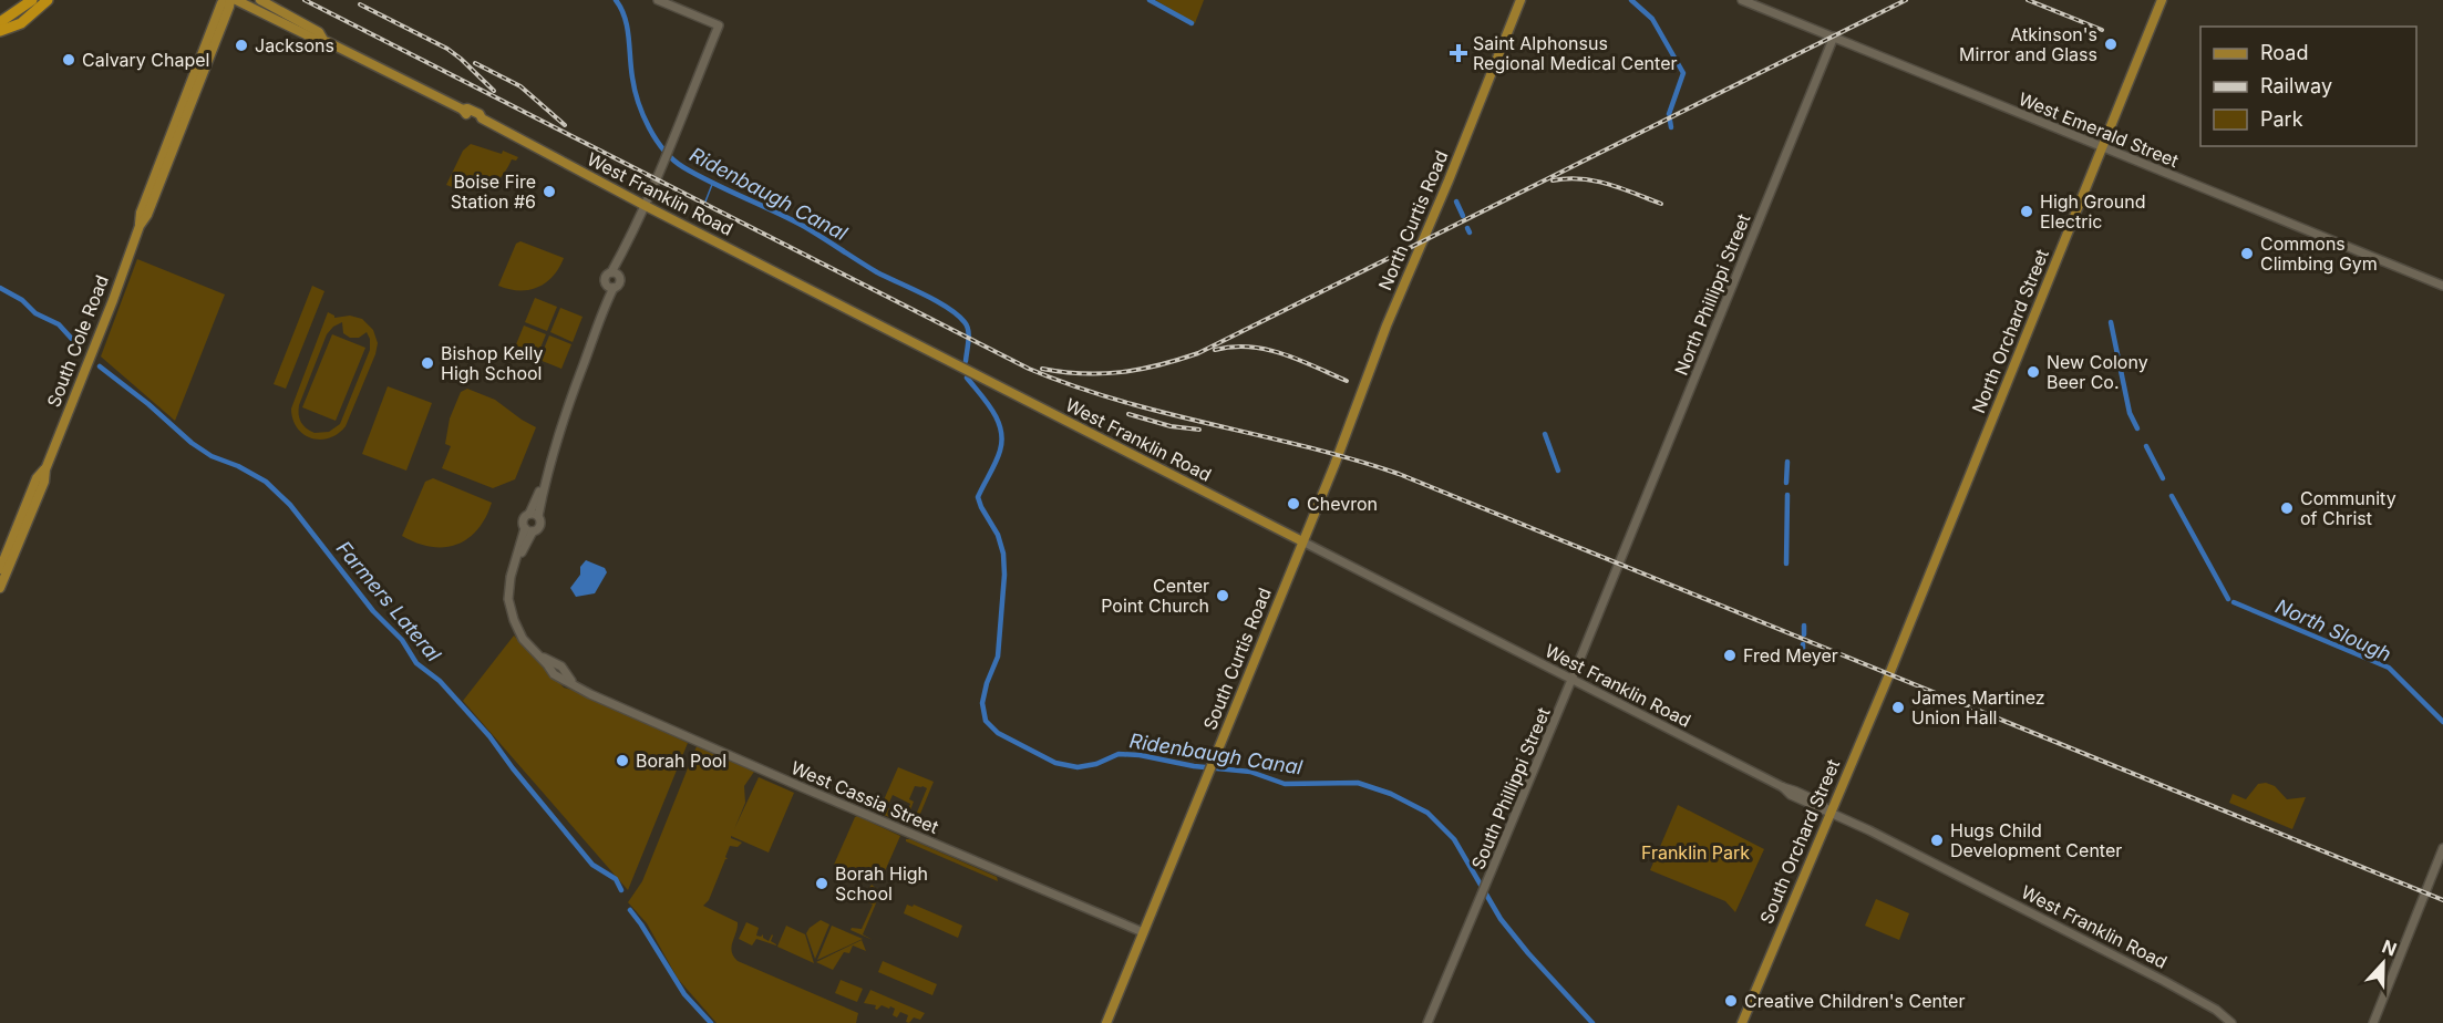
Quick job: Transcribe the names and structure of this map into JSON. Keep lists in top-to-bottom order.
{
  "streets": {
    "main road": [
      "West Franklin Road",
      "North Curtis Road",
      "North Orchard Street",
      "South Cole Road",
      "South Curtis Road",
      "South Orchard Street"
    ],
    "street": [
      "West Emerald Street",
      "North Phillippi Street",
      "South Phillippi Street",
      "West Cassia Street"
    ]
  },
  "crossings": [
    ["West Emerald Street", "North Phillippi Street"],
    ["West Emerald Street", "North Orchard Street"],
    ["West Franklin Road", "South Curtis Road"],
    ["West Franklin Road", "South Phillippi Street"],
    ["West Franklin Road", "South Orchard Street"],
    ["North Curtis Road", "South Curtis Road"],
    ["North Phillippi Street", "South Phillippi Street"],
    ["North Orchard Street", "South Orchard Street"],
    ["South Curtis Road", "West Cassia Street"]
  ],
  "water": ["Ridenbaugh Canal", "Farmers Lateral", "North Slough"],
  "parks": ["Franklin Park"],
  "places": {
    "other": [
      "Atkinson's Mirror and Glass",
      "Jacksons",
      "Calvary Chapel",
      "Boise Fire Station #6",
      "High Ground Electric",
      "Commons Climbing Gym",
      "Bishop Kelly High School",
      "New Colony Beer Co.",
      "Chevron",
      "Community of Christ",
      "Center Point Church",
      "Fred Meyer",
      "James Martinez Union Hall",
      "Borah Pool",
      "Hugs Child Development Center",
      "Borah High School",
      "Creative Children's Center"
    ],
    "health": ["Saint Alphonsus Regional Medical Center"]
  },
  "legend": ["Road", "Railway", "Park"],
  "north": "top"
}
